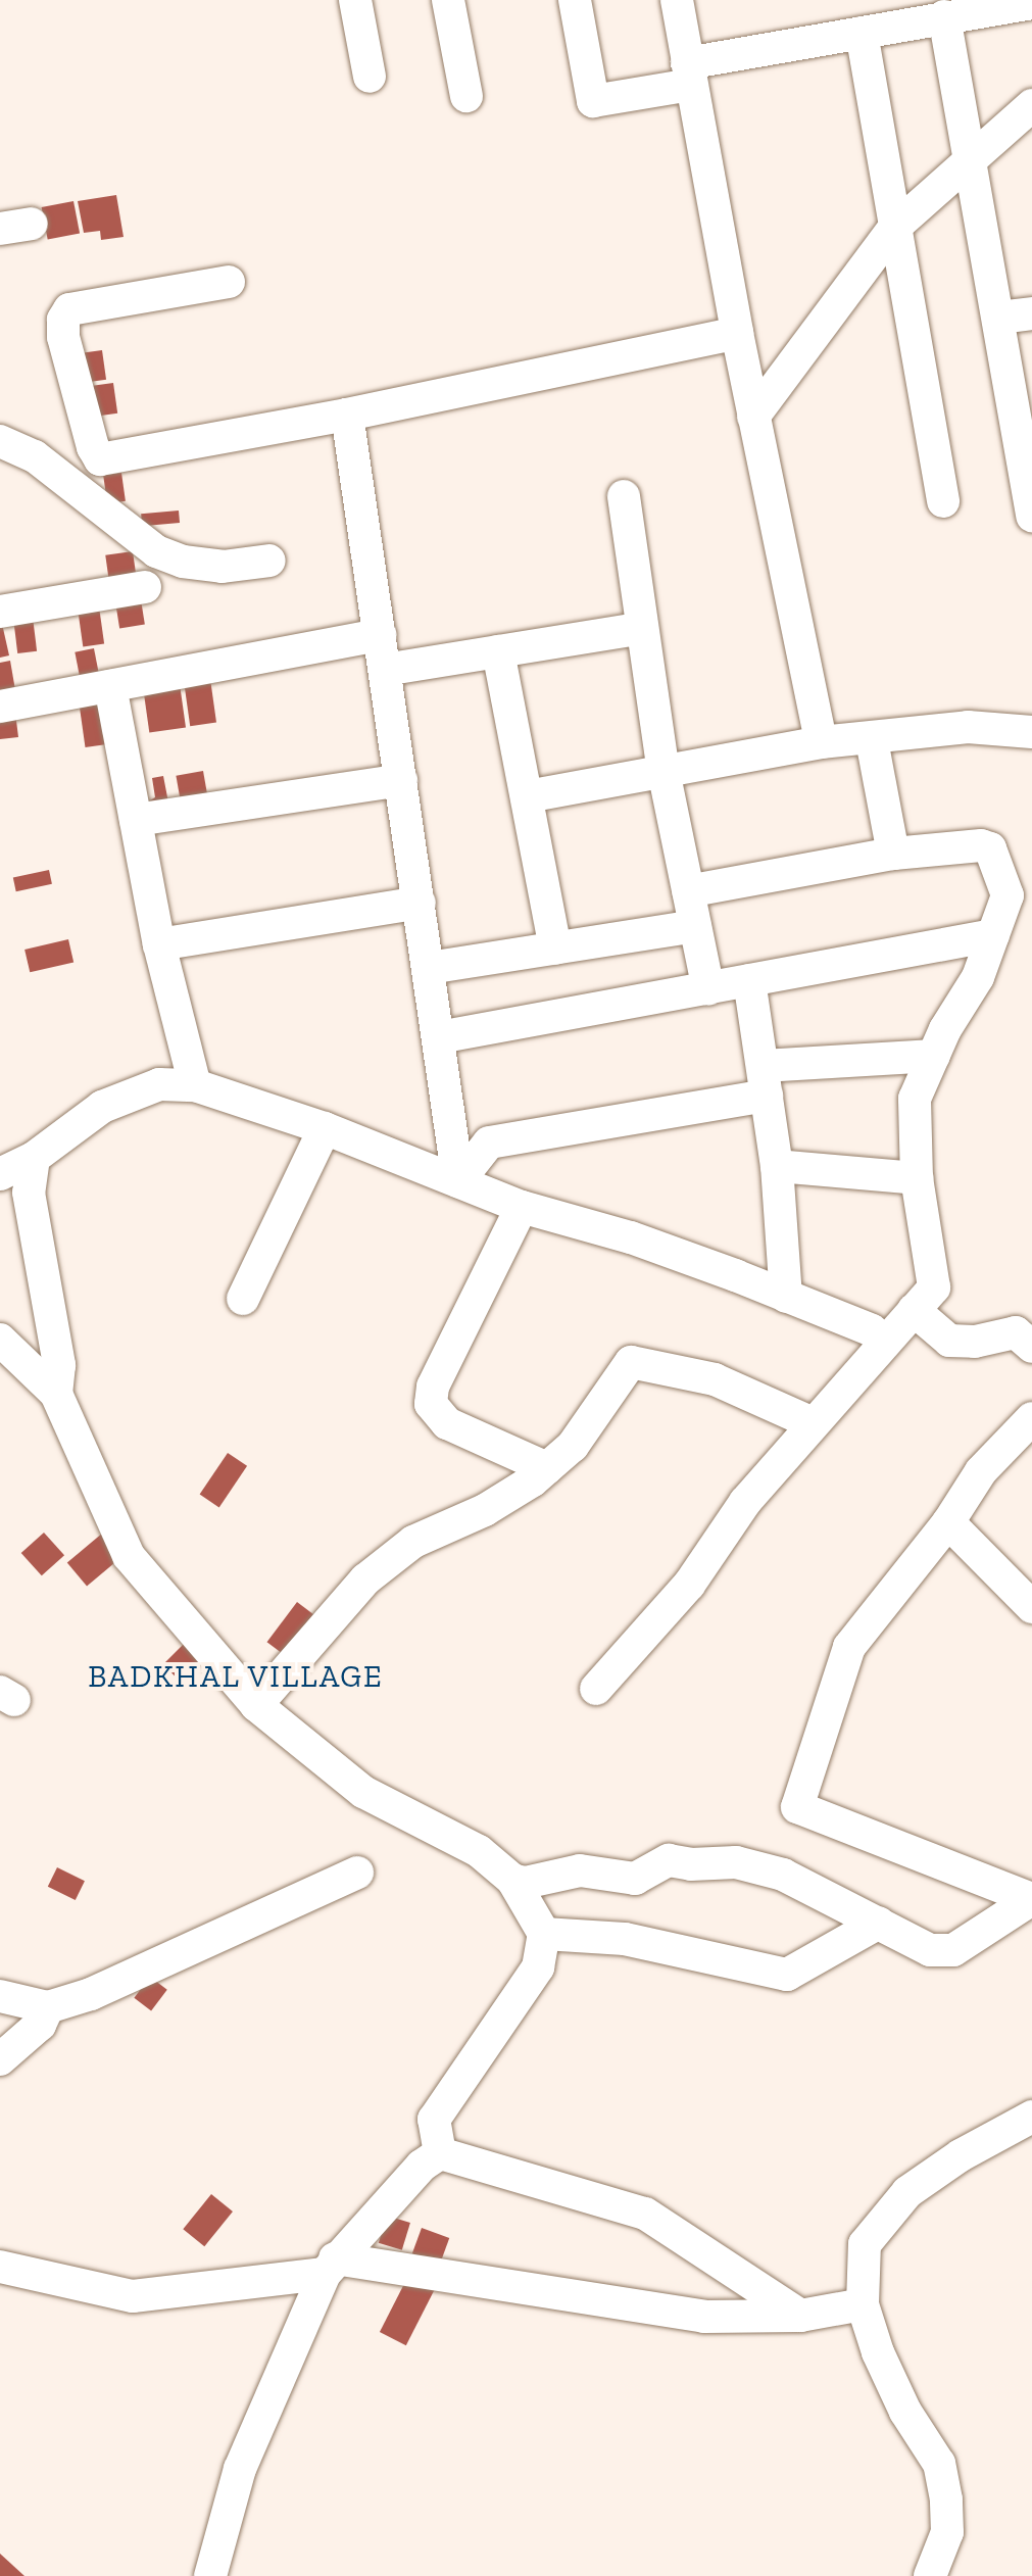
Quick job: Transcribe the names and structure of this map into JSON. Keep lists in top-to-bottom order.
{
  "districts": ["BADKHAL VILLAGE"]
}
